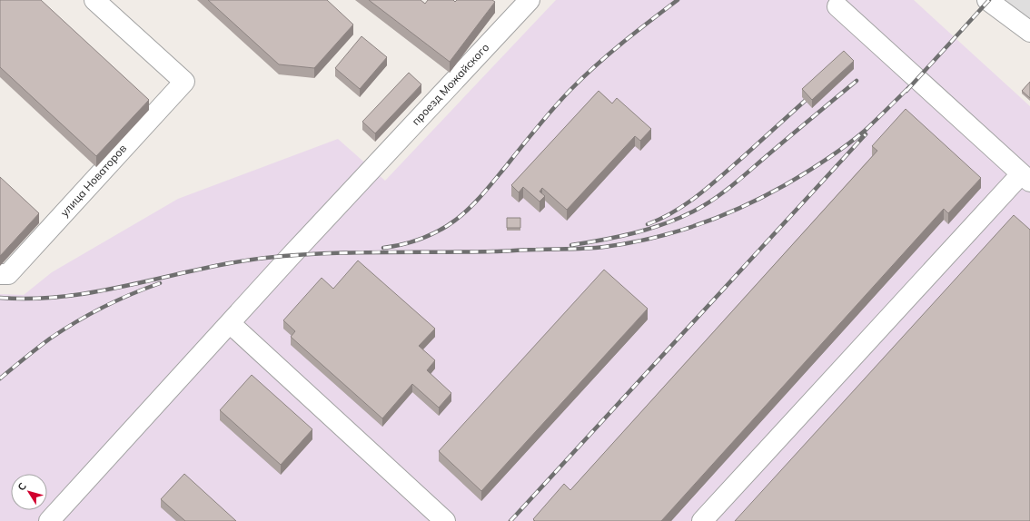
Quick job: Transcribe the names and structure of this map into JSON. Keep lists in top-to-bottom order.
{
  "streets": {
    "street": ["проезд Можайского", "улица Новаторов"]
  },
  "north": "top left"
}
